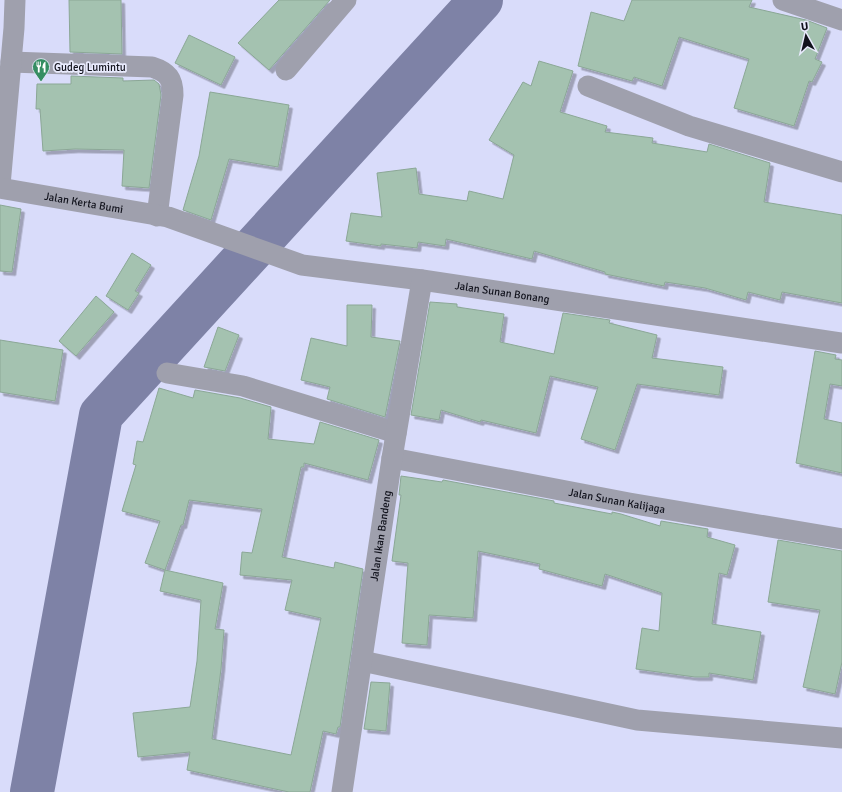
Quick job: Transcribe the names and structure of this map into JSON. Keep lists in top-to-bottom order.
{
  "streets": {
    "street": [
      "Jalan Kerta Bumi",
      "Jalan Sunan Bonang",
      "Jalan Sunan Kalijaga",
      "Jalan Ikan Bandeng"
    ]
  },
  "crossings": [
    ["Jalan Kerta Bumi", "Jalan Sunan Bonang"],
    ["Jalan Sunan Bonang", "Jalan Ikan Bandeng"],
    ["Jalan Sunan Kalijaga", "Jalan Ikan Bandeng"]
  ],
  "places": {
    "restaurant": ["Gudeg Lumintu"]
  },
  "north": "top"
}
